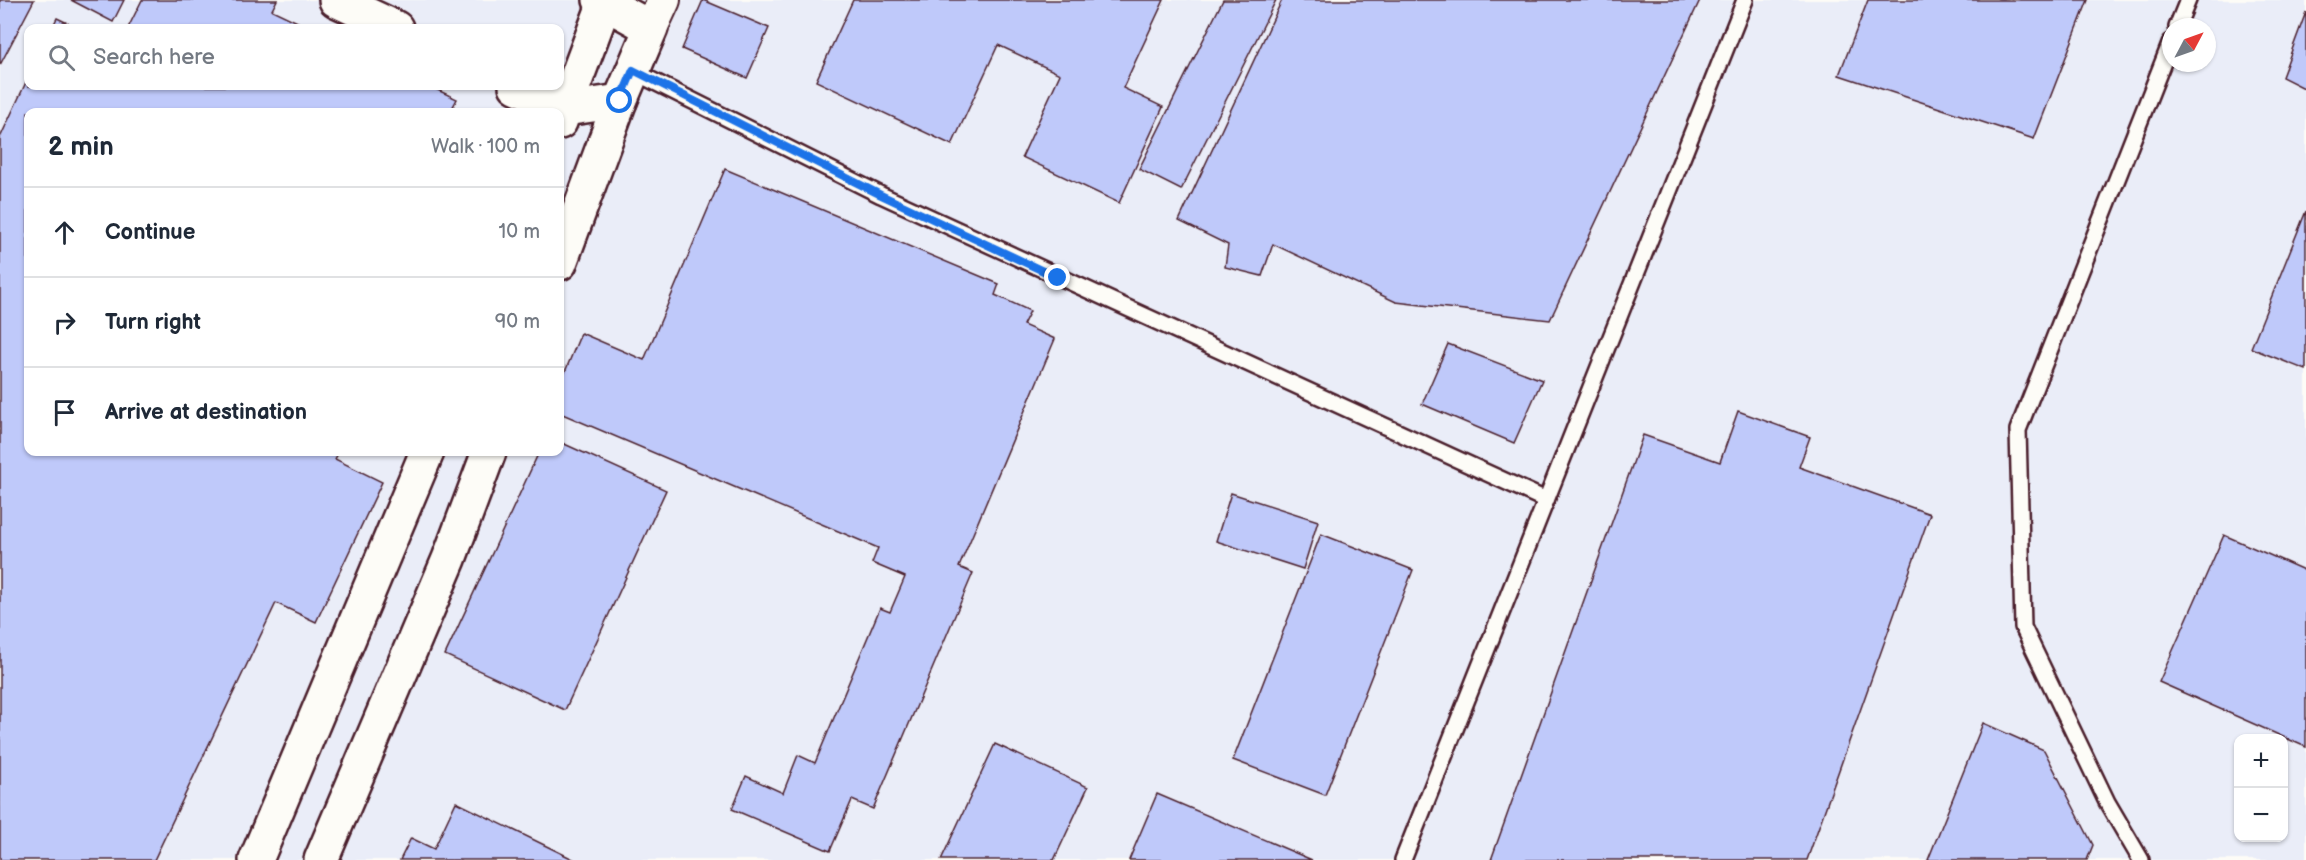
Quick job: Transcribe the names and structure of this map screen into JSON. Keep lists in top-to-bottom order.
{
  "north": "top right",
  "page": {
    "search": "Search here",
    "heading": ["2 min", "Walk · 100 m"],
    "list": [
      ["Continue", "10 m"],
      ["Turn right", "90 m"],
      "Arrive at destination"
    ],
    "map_buttons": ["+", "−"]
  }
}
